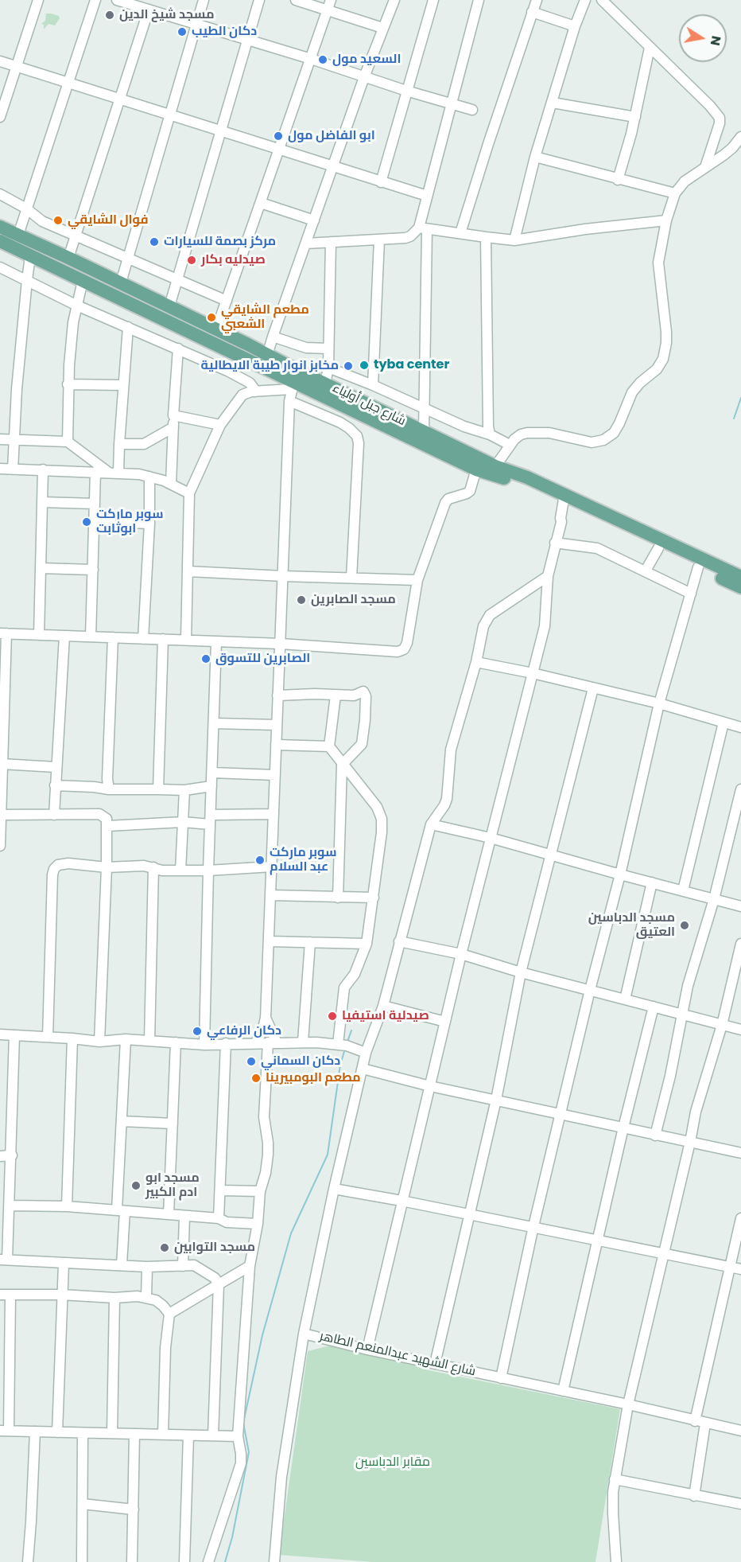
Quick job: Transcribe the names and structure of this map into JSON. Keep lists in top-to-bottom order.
{
  "streets": {
    "main road": ["شارع جبل أولياء"],
    "street": ["شارع الشهيد عبدالمنعم الطاهر"]
  },
  "parks": ["مقابر الدباسين"],
  "places": [
    "مسجد شيخ الدين",
    "دكان الطيب",
    "السعيد مول",
    "ابو الفاضل مول",
    "فوال الشايقي",
    "مركز بصمة للسيارات",
    "صيدليه بكار",
    "مطعم الشايقي الشعبي",
    "tyba center",
    "مخابز انوار طيبة الايطالية",
    "سوبر ماركت ابوثابت",
    "مسجد الصابرين",
    "الصابرين للتسوق",
    "سوبر ماركت عبد السلام",
    "مسجد الدباسين العتيق",
    "صيدلية استيفيا",
    "دكان الرفاعي",
    "دكان السماني",
    "مطعم البومبيرينا",
    "مسجد ابو ادم الكبير",
    "مسجد التوابين"
  ],
  "north": "right"
}
